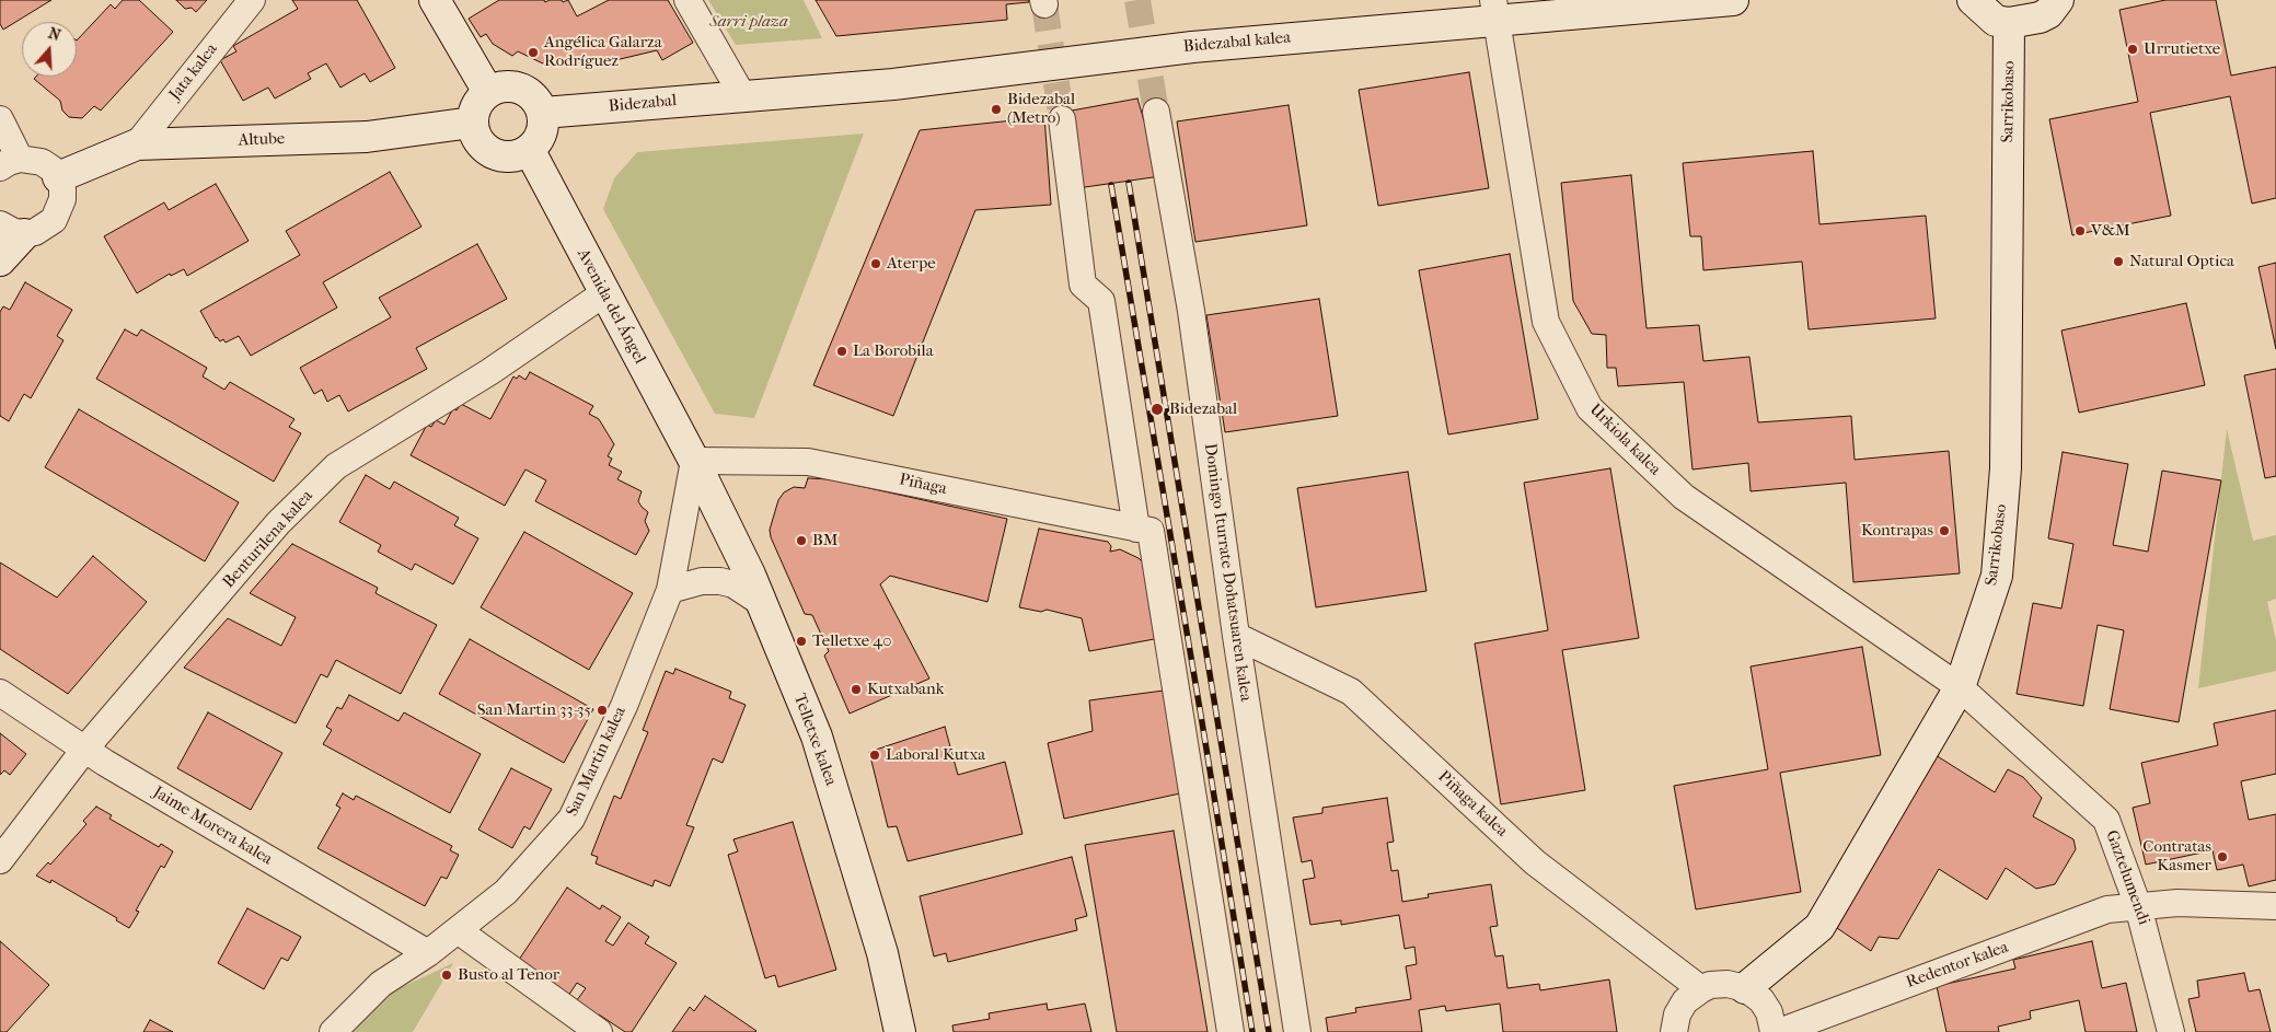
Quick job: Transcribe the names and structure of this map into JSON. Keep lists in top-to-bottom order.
{
  "streets": {
    "street": [
      "Bidezabal kalea",
      "Jata kalea",
      "Sarrikobaso",
      "Bidezabal",
      "Altube",
      "Avenida del Ángel",
      "Urkiola kalea",
      "Piñaga",
      "Benturilena kalea",
      "Domingo Iturrate Dohatsuaren kalea",
      "Telletxe kalea",
      "San Martin kalea",
      "Piñaga kalea",
      "Jaime Morera kalea",
      "Gaztelumendi",
      "Redentor kalea"
    ]
  },
  "crossings": [
    ["Bidezabal kalea", "Bidezabal"],
    ["Bidezabal kalea", "Urkiola kalea"],
    ["Jata kalea", "Altube"],
    ["Sarrikobaso", "Urkiola kalea"],
    ["Sarrikobaso", "Gaztelumendi"],
    ["Bidezabal", "Altube"],
    ["Bidezabal", "Avenida del Ángel"],
    ["Altube", "Avenida del Ángel"],
    ["Avenida del Ángel", "Piñaga"],
    ["Avenida del Ángel", "Benturilena kalea"],
    ["Avenida del Ángel", "Telletxe kalea"],
    ["Avenida del Ángel", "San Martin kalea"],
    ["Urkiola kalea", "Gaztelumendi"],
    ["Piñaga", "Telletxe kalea"],
    ["Piñaga", "San Martin kalea"],
    ["Benturilena kalea", "Jaime Morera kalea"],
    ["Domingo Iturrate Dohatsuaren kalea", "Piñaga kalea"],
    ["Telletxe kalea", "San Martin kalea"],
    ["San Martin kalea", "Jaime Morera kalea"],
    ["Gaztelumendi", "Redentor kalea"]
  ],
  "parks": ["Sarri plaza"],
  "places": [
    "Urrutietxe",
    "Angélica Galarza Rodríguez",
    "Bidezabal (Metro)",
    "V&M",
    "Natural Optica",
    "Aterpe",
    "La Borobila",
    "Bidezabal",
    "Kontrapas",
    "BM",
    "Telletxe 40",
    "Kutxabank",
    "San Martin 33-35",
    "Laboral Kutxa",
    "Contratas Kasmer",
    "Busto al Tenor"
  ],
  "north": "top"
}
